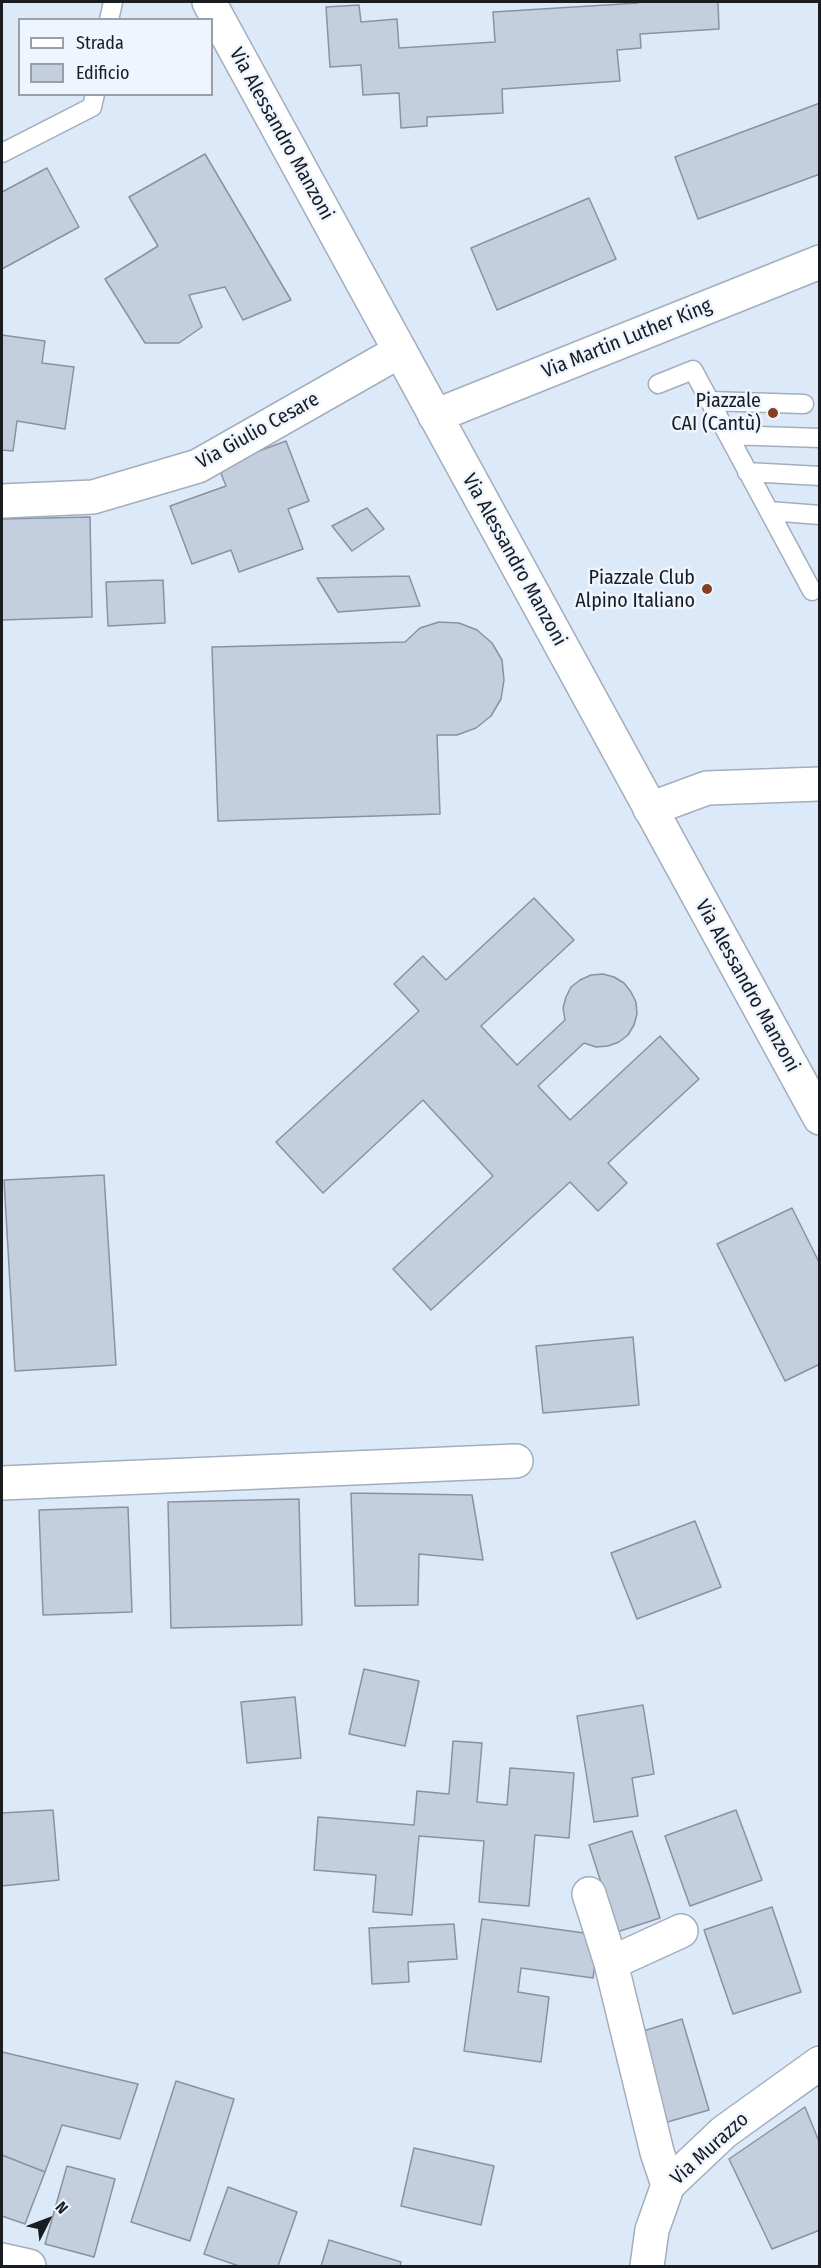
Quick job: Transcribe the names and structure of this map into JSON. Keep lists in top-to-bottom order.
{
  "streets": {
    "street": [
      "Via Alessandro Manzoni",
      "Via Martin Luther King",
      "Via Giulio Cesare",
      "Via Murazzo"
    ]
  },
  "crossings": [
    ["Via Alessandro Manzoni", "Via Martin Luther King"],
    ["Via Alessandro Manzoni", "Via Giulio Cesare"]
  ],
  "places": ["Piazzale CAI (Cantù)", "Piazzale Club Alpino Italiano"],
  "legend": ["Strada", "Edificio"],
  "north": "top right"
}
